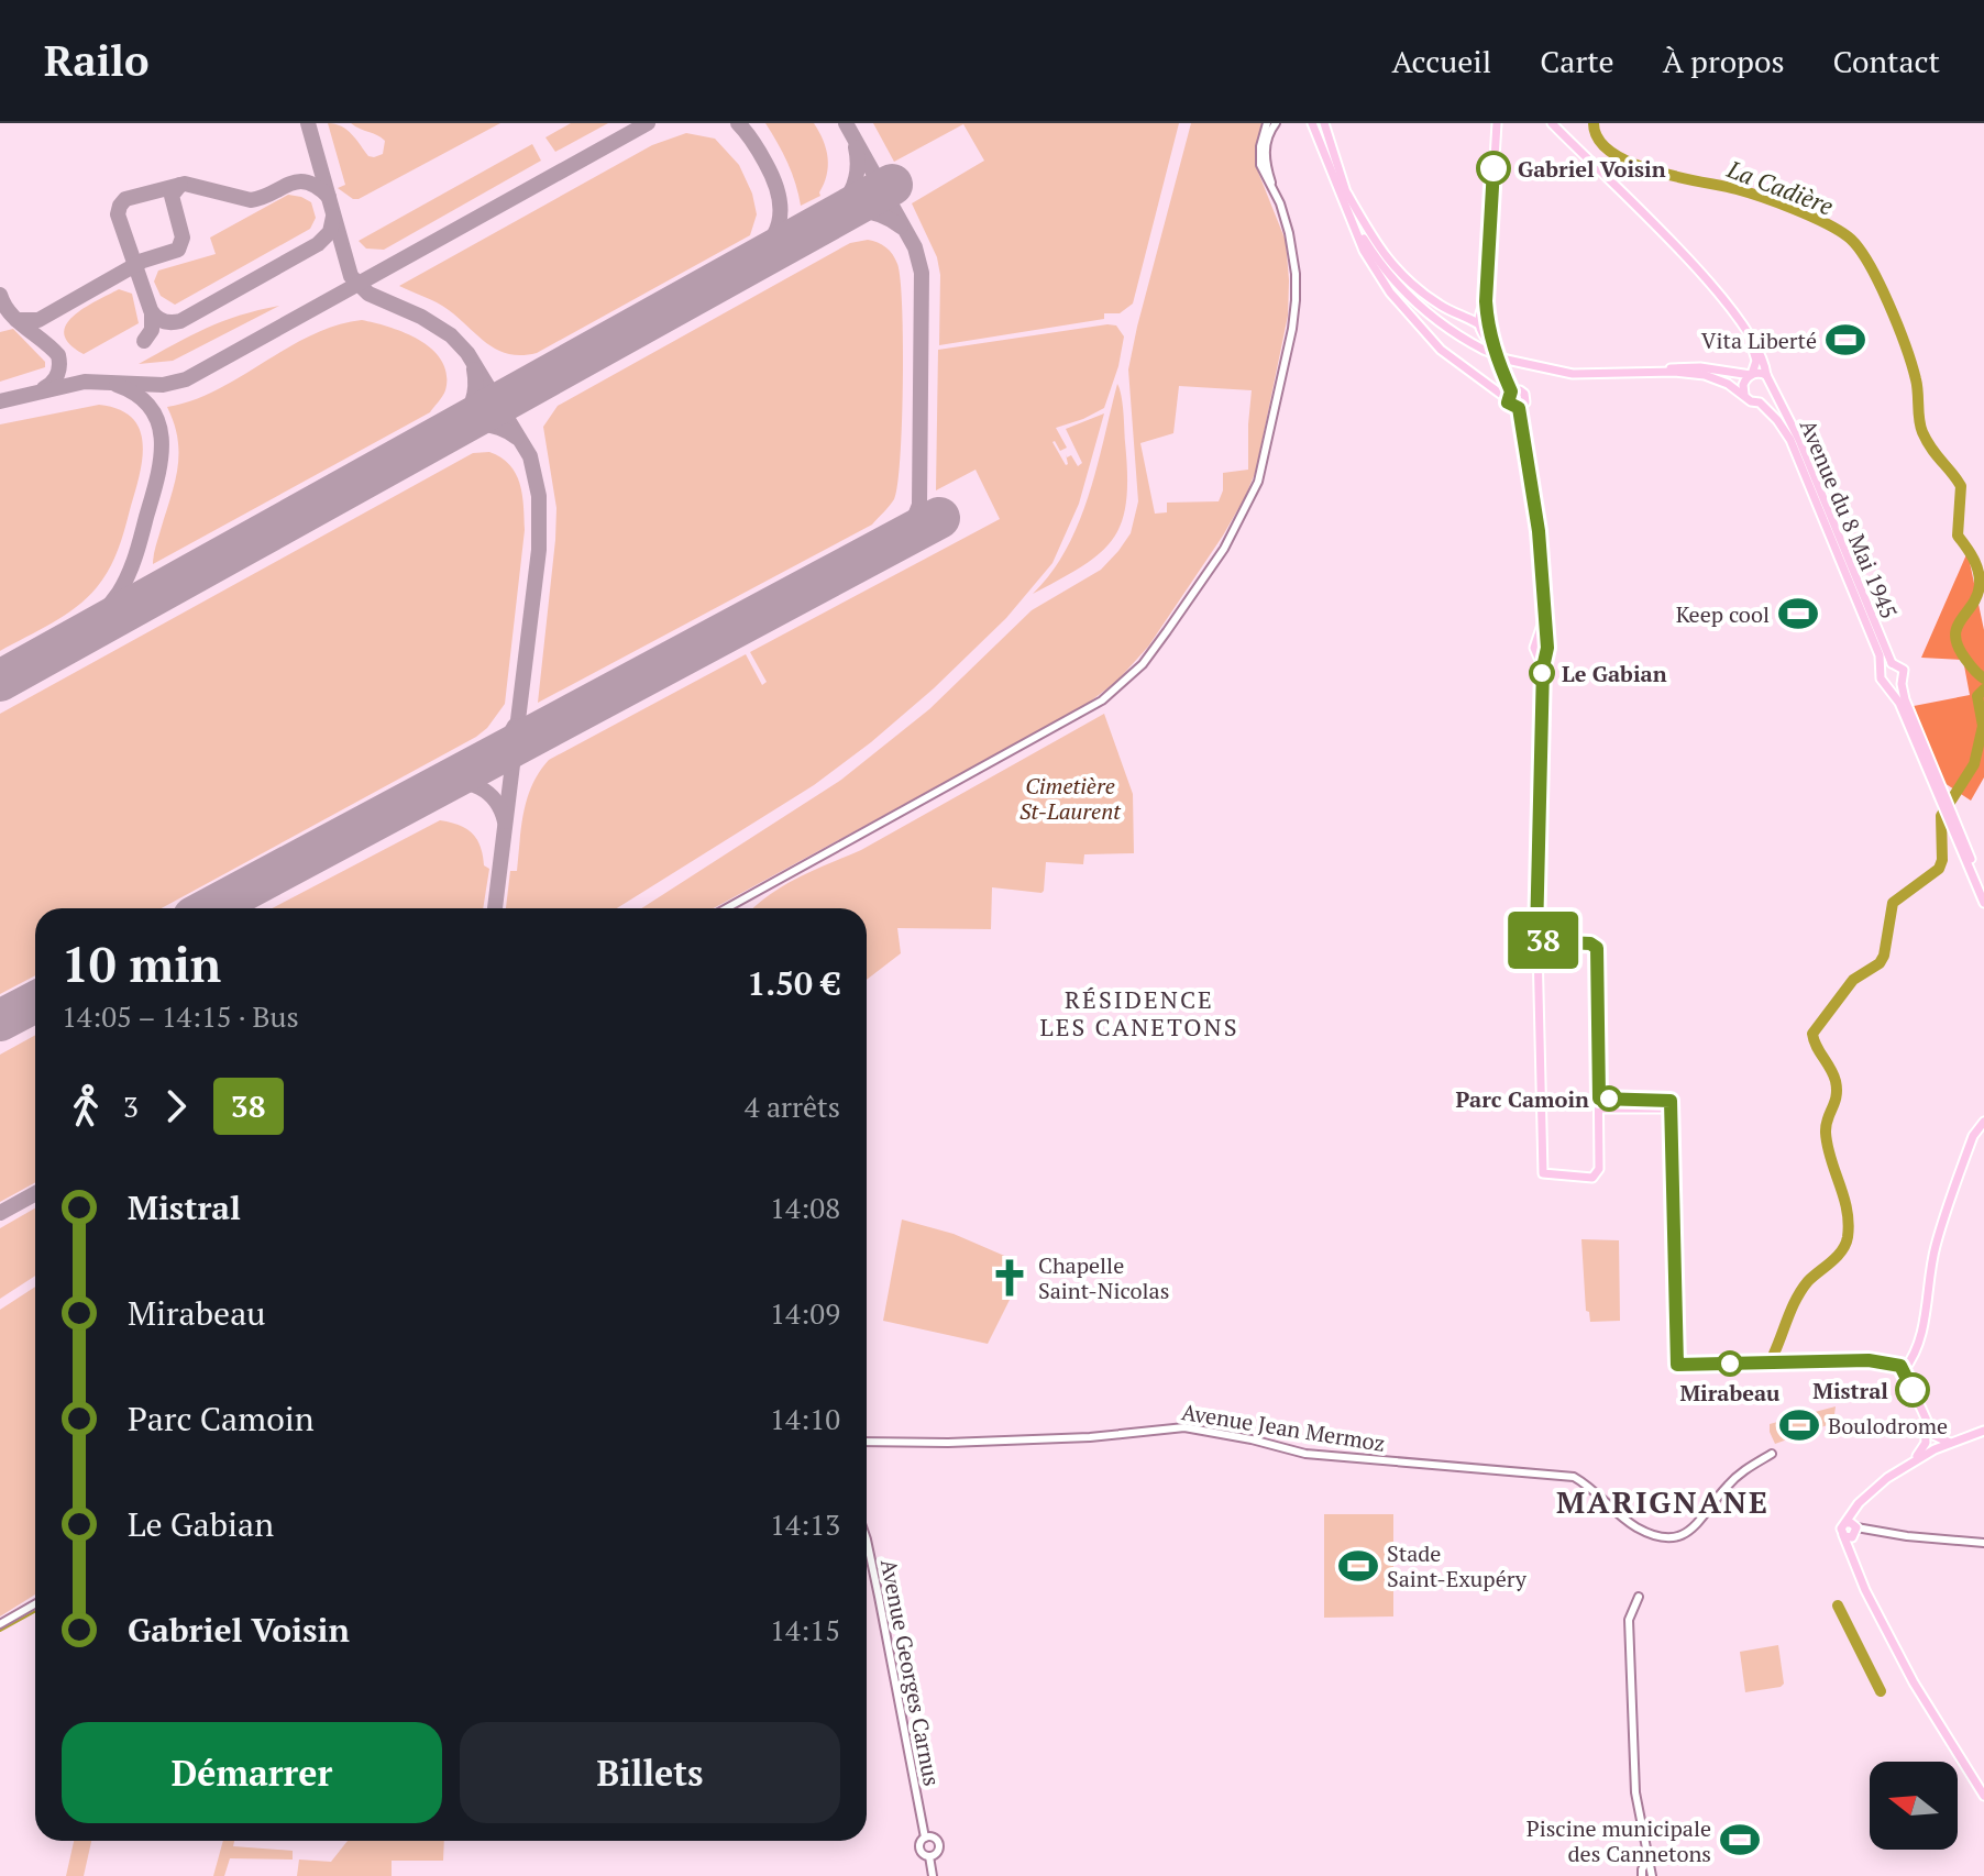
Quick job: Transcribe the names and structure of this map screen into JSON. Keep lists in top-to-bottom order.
{
  "streets": {
    "main road": ["Avenue du 8 Mai 1945"],
    "street": ["Avenue Jean Mermoz", "Avenue Georges Carnus"]
  },
  "districts": ["RÉSIDENCE LES CANETONS", "MARIGNANE"],
  "water": ["La Cadière"],
  "parks": ["Cimetière St-Laurent"],
  "places": {
    "other": [
      "Gabriel Voisin",
      "Le Gabian",
      "Parc Camoin",
      "Mirabeau",
      "Mistral"
    ],
    "sports": [
      "Vita Liberté",
      "Keep cool",
      "Boulodrome",
      "Stade Saint-Exupéry",
      "Piscine municipale des Cannetons"
    ],
    "church": ["Chapelle Saint-Nicolas"]
  },
  "lines": ["bus line 38"],
  "north": "left",
  "page": {
    "header": "Railo",
    "nav": [
      "Accueil",
      "Carte",
      "À propos",
      "Contact"
    ],
    "on_map": "38",
    "heading": ["10 min", "14:05 – 14:15 · Bus", "1.50 €"],
    "legs": ["3", "38", "4 arrêts"],
    "list": [
      {
        "name": "Mistral",
        "value": "14:08"
      },
      {
        "name": "Mirabeau",
        "value": "14:09"
      },
      {
        "name": "Parc Camoin",
        "value": "14:10"
      },
      {
        "name": "Le Gabian",
        "value": "14:13"
      },
      {
        "name": "Gabriel Voisin",
        "value": "14:15"
      }
    ],
    "buttons": ["Démarrer", "Billets"]
  }
}
